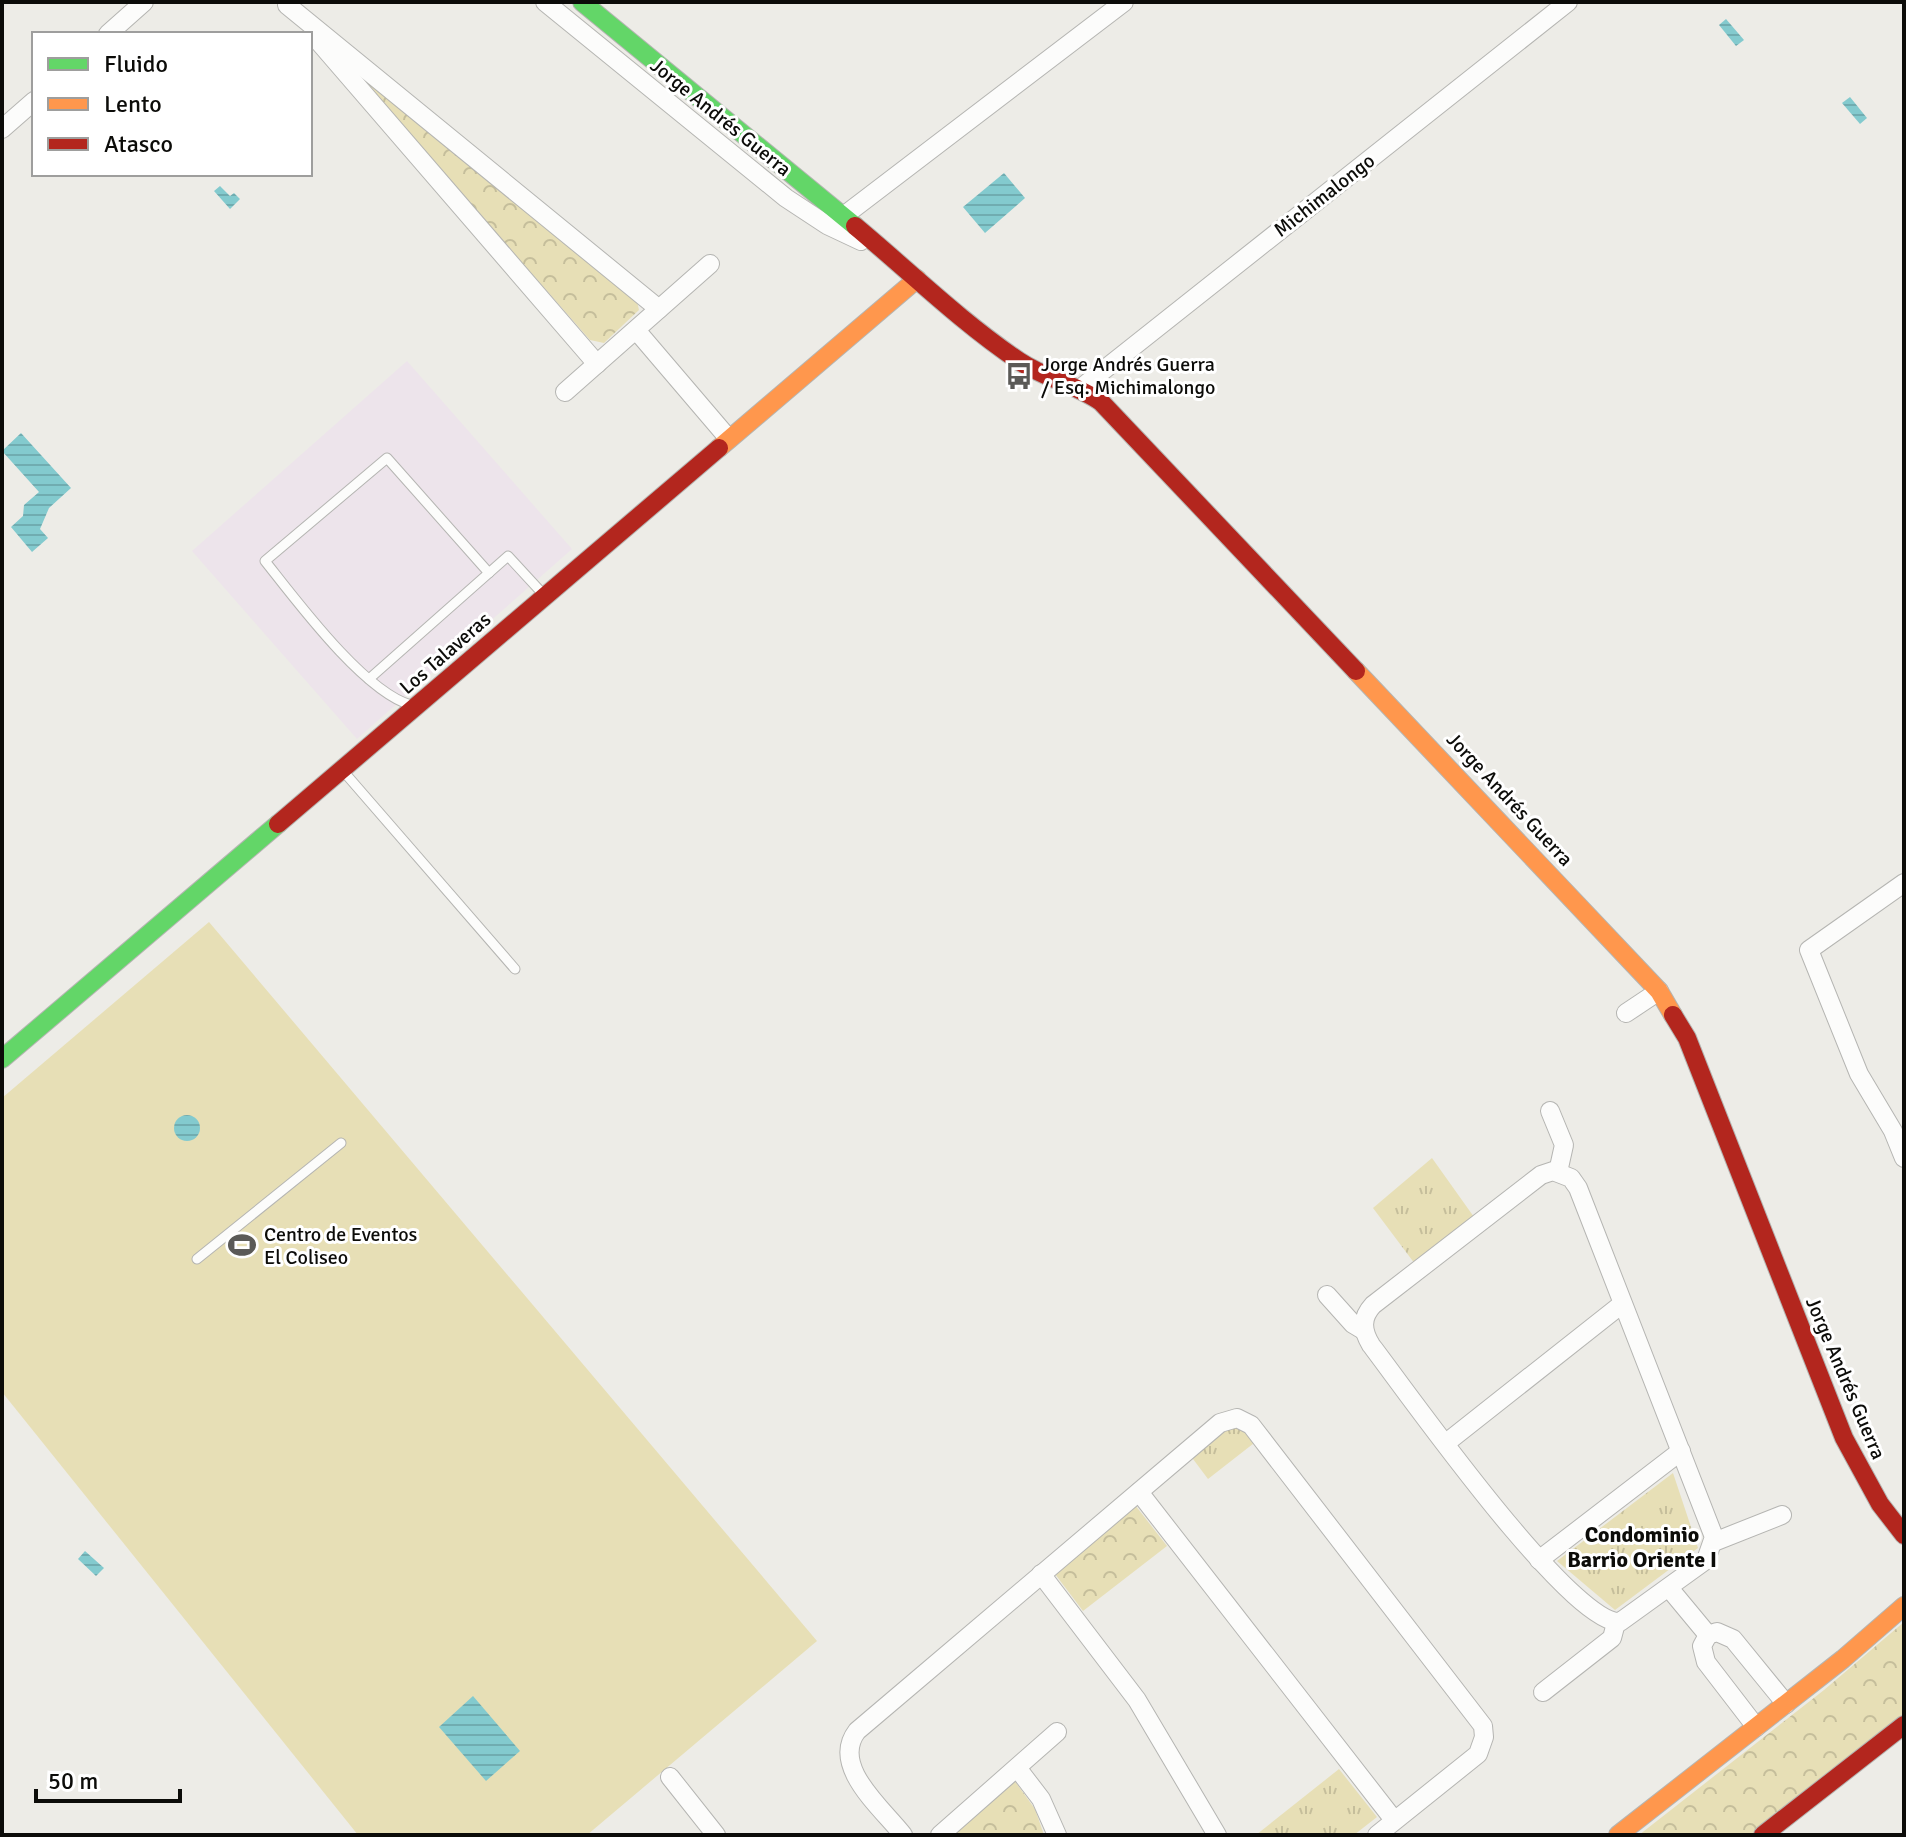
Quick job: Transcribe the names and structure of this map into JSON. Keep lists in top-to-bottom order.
{
  "streets": {
    "street": ["Jorge Andrés Guerra", "Michimalongo", "Los Talaveras"]
  },
  "crossings": [
    ["Jorge Andrés Guerra", "Michimalongo"],
    ["Jorge Andrés Guerra", "Los Talaveras"]
  ],
  "districts": ["Condominio Barrio Oriente I"],
  "places": {
    "bus stop": ["Jorge Andrés Guerra / Esq. Michimalongo"],
    "sports": ["Centro de Eventos El Coliseo"]
  },
  "legend": ["Fluido", "Lento", "Atasco"],
  "scale_bar": "50 m"
}
